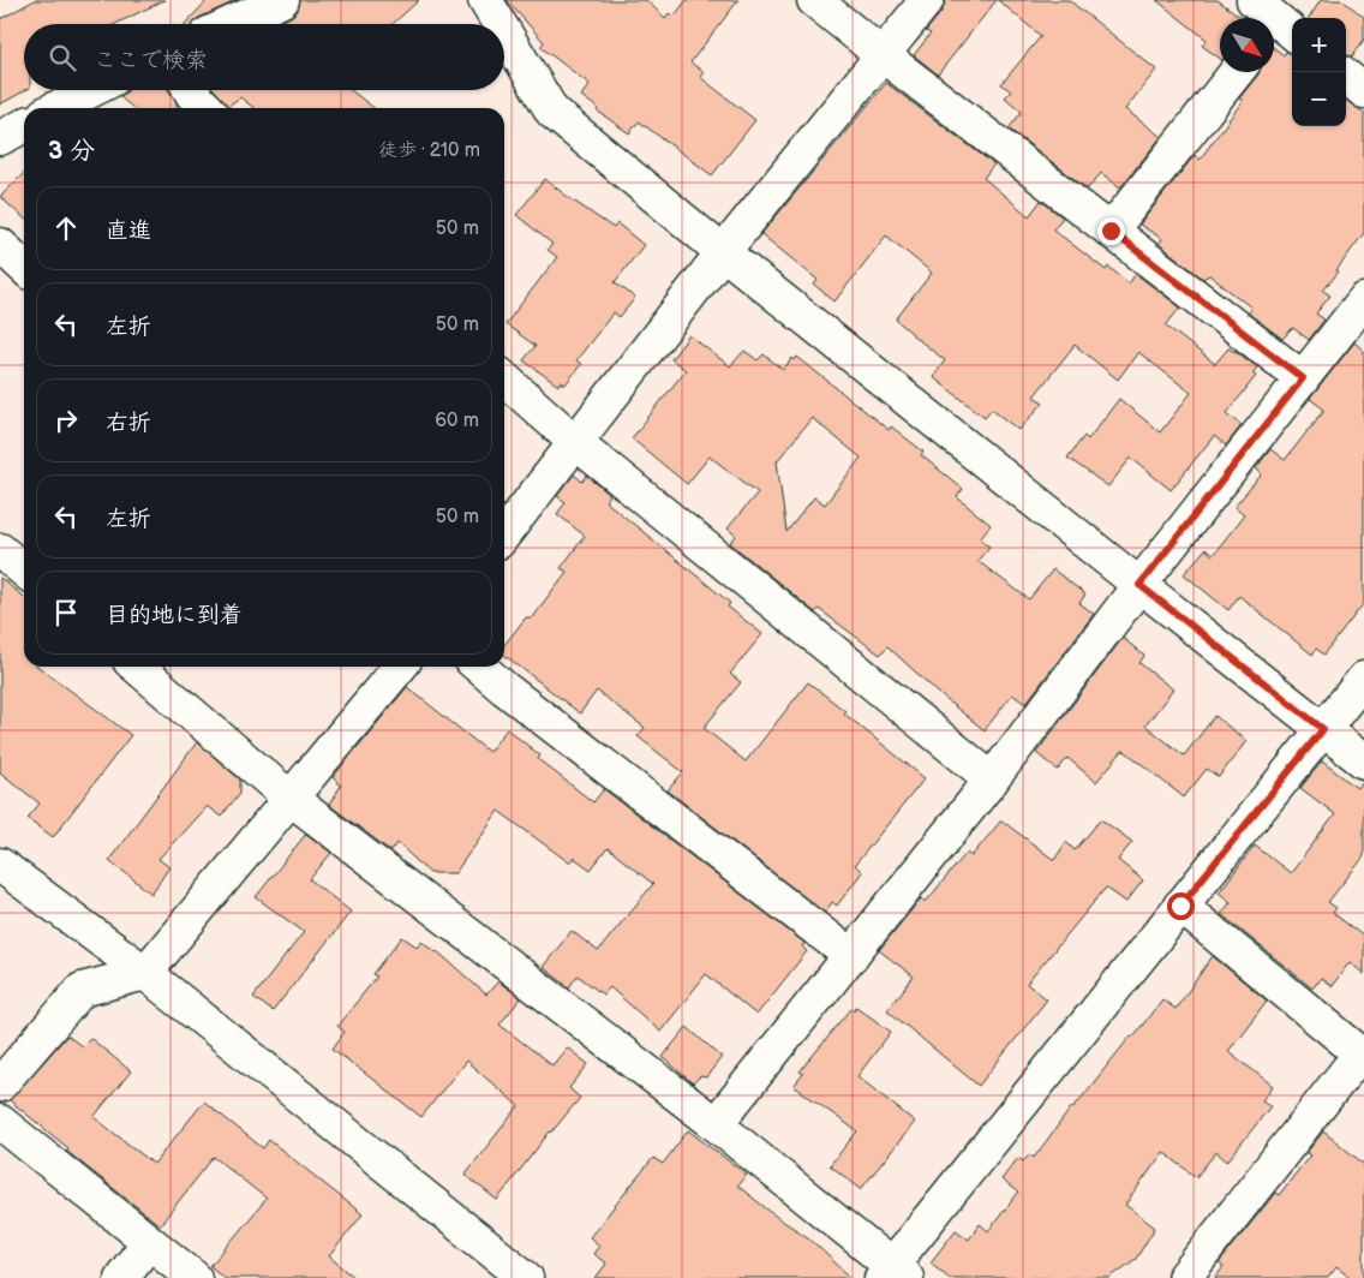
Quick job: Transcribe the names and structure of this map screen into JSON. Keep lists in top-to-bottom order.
{
  "north": "bottom right",
  "page": {
    "map_buttons": ["+", "−"],
    "search": "ここで検索",
    "heading": ["3 分", "徒歩 · 210 m"],
    "list": [
      ["直進", "50 m"],
      ["左折", "50 m"],
      ["右折", "60 m"],
      ["左折", "50 m"],
      "目的地に到着"
    ]
  }
}
